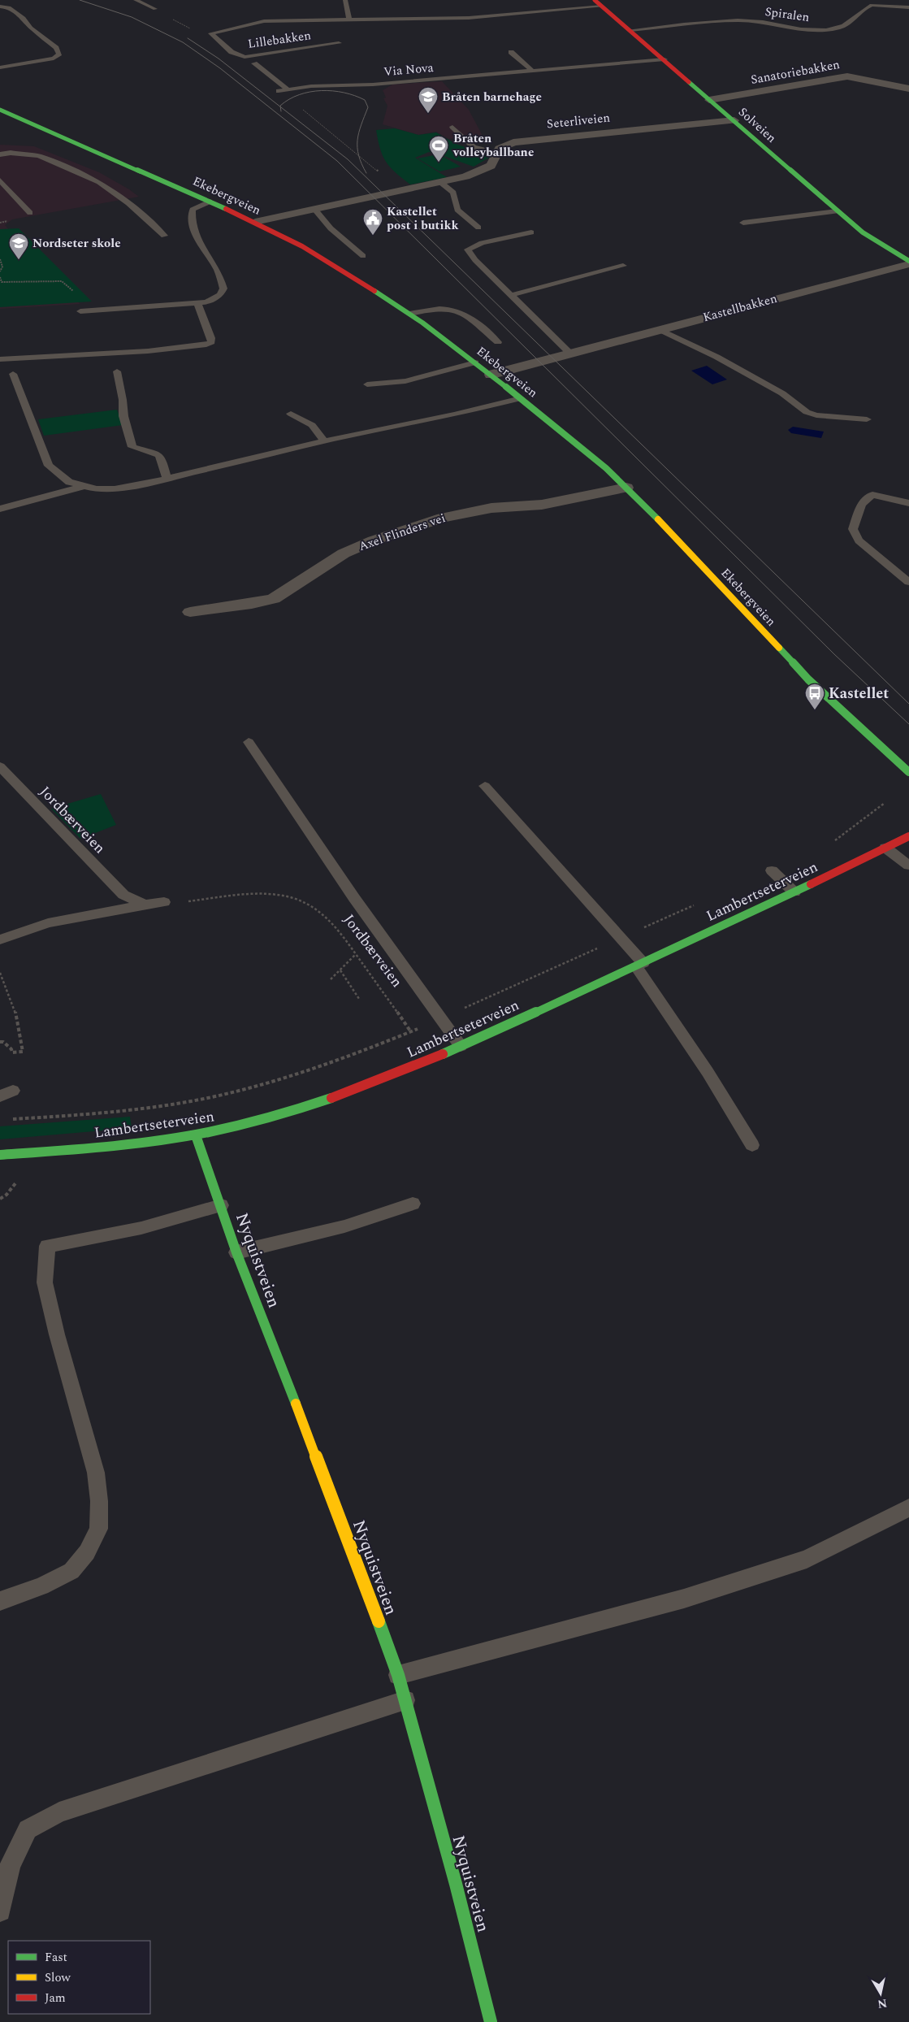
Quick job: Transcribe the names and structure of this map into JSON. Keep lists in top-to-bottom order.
{
  "streets": {
    "main road": [
      "Solveien",
      "Ekebergveien",
      "Lambertseterveien",
      "Nyquistveien"
    ],
    "street": [
      "Sanatoriebakken",
      "Seterliveien",
      "Kastellbakken",
      "Axel Flinders vei"
    ],
    "lane": [
      "Spiralen",
      "Lillebakken",
      "Via Nova",
      "Jordbærveien"
    ]
  },
  "crossings": [
    ["Spiralen", "Solveien"],
    ["Lillebakken", "Solveien"],
    ["Via Nova", "Solveien"],
    ["Sanatoriebakken", "Solveien"],
    ["Seterliveien", "Solveien"],
    ["Seterliveien", "Ekebergveien"],
    ["Solveien", "Kastellbakken"],
    ["Ekebergveien", "Kastellbakken"],
    ["Ekebergveien", "Axel Flinders vei"],
    ["Jordbærveien", "Lambertseterveien"],
    ["Lambertseterveien", "Nyquistveien"]
  ],
  "places": {
    "school or university": ["Bråten barnehage", "Nordseter skole"],
    "sports": ["Bråten volleyballbane"],
    "public building": ["Kastellet post i butikk"],
    "bus stop": ["Kastellet"]
  },
  "legend": ["Fast", "Slow", "Jam"],
  "north": "bottom"
}
